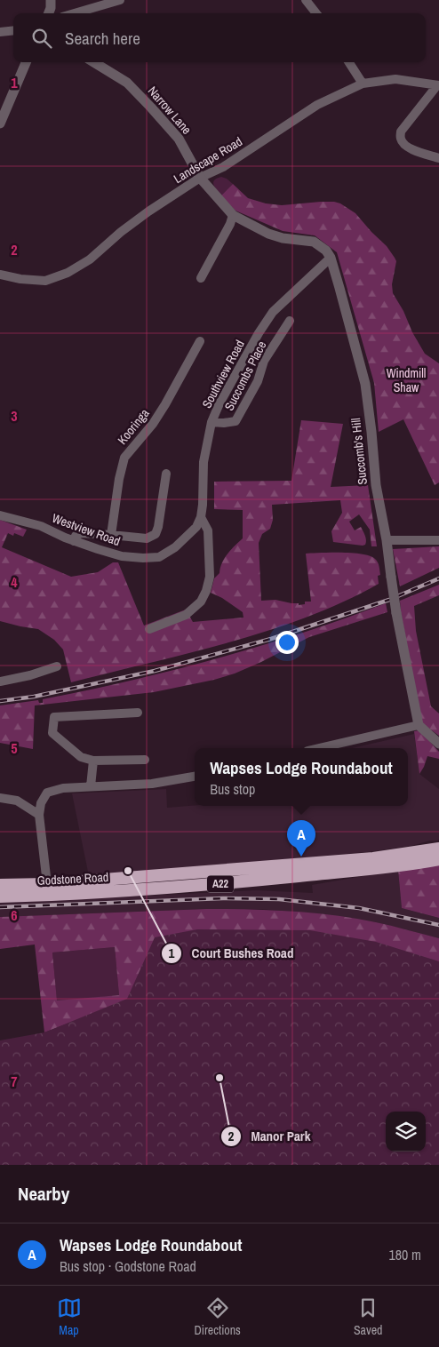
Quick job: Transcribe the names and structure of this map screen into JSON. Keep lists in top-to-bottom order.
{
  "streets": {
    "highway": ["Godstone Road", "A22"],
    "street": [
      "Narrow Lane",
      "Landscape Road",
      "Southview Road",
      "Succombs Place",
      "Kooringa",
      "Succomb's Hill",
      "Westview Road"
    ]
  },
  "crossings": [
    ["Narrow Lane", "Landscape Road"],
    ["Southview Road", "Succombs Place"],
    ["Southview Road", "Succomb's Hill"],
    ["Southview Road", "Westview Road"]
  ],
  "parks": ["Windmill Shaw"],
  "places": ["Court Bushes Road", "Manor Park"],
  "page": {
    "search": "Search here",
    "popup": ["Wapses Lodge Roundabout", "Bus stop"],
    "pins": "A",
    "heading": "Nearby",
    "list": [
      {
        "mark": "A",
        "name": "Wapses Lodge Roundabout",
        "note": "Bus stop · Godstone Road",
        "value": "180 m"
      }
    ],
    "nav": ["Map", "Directions", "Saved"]
  },
  "grid": {
    "rows": [
      "1",
      "2",
      "3",
      "4",
      "5",
      "6",
      "7"
    ]
  }
}
